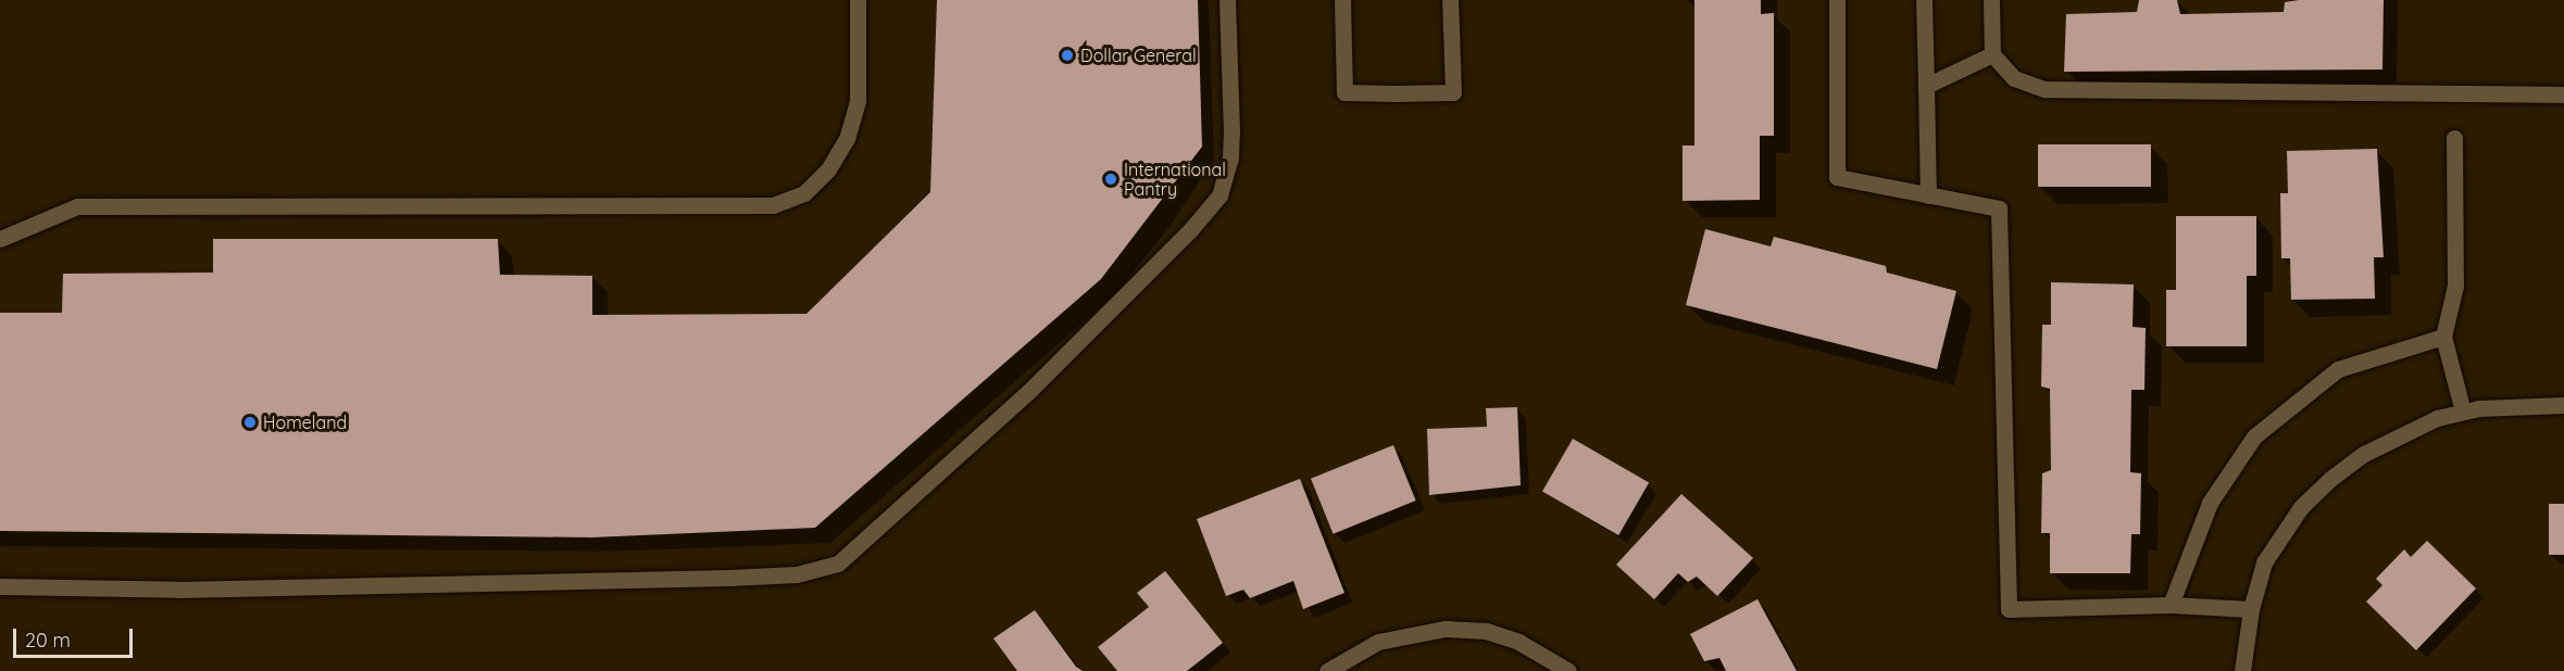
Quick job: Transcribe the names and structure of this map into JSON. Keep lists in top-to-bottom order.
{
  "places": ["Dollar General", "International Pantry", "Homeland"],
  "scale_bar": "20 m"
}
